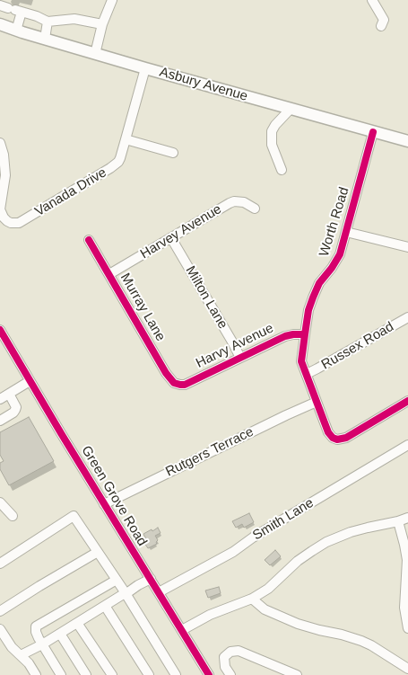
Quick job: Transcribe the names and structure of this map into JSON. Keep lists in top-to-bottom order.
{
  "streets": {
    "main road": ["Asbury Avenue"],
    "street": [
      "Vanada Drive",
      "Worth Road",
      "Harvey Avenue",
      "Milton Lane",
      "Murray Lane",
      "Harvy Avenue",
      "Russex Road",
      "Rutgers Terrace",
      "Green Grove Road",
      "Smith Lane"
    ]
  },
  "crossings": [
    ["Asbury Avenue", "Vanada Drive"],
    ["Asbury Avenue", "Worth Road"],
    ["Worth Road", "Harvy Avenue"],
    ["Worth Road", "Russex Road"],
    ["Worth Road", "Rutgers Terrace"],
    ["Harvey Avenue", "Milton Lane"],
    ["Harvey Avenue", "Murray Lane"],
    ["Milton Lane", "Harvy Avenue"],
    ["Murray Lane", "Harvy Avenue"],
    ["Rutgers Terrace", "Green Grove Road"],
    ["Green Grove Road", "Smith Lane"]
  ]
}
